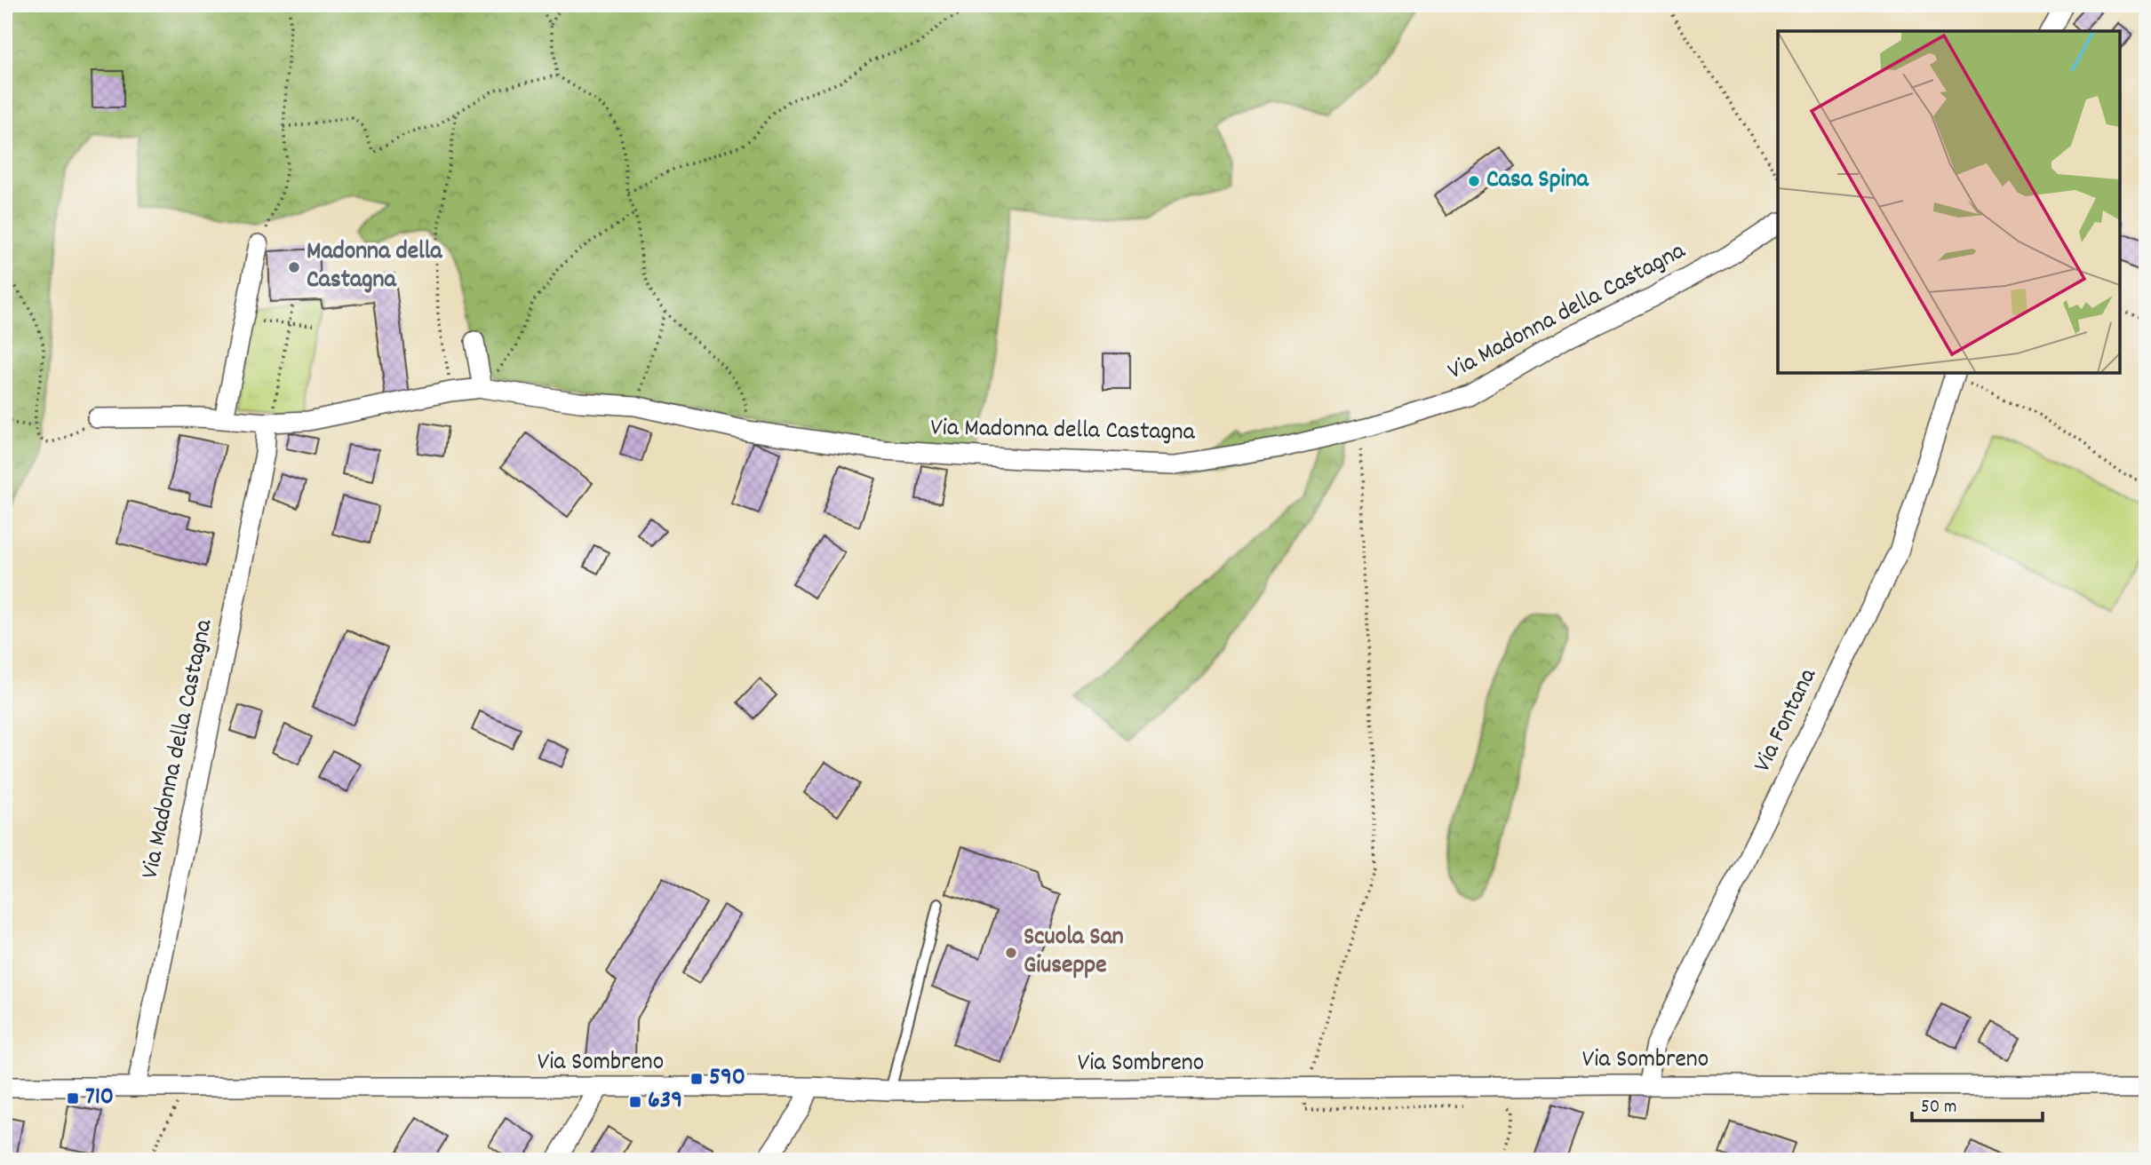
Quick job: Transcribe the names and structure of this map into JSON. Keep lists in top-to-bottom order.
{
  "streets": {
    "street": ["Via Madonna della Castagna", "Via Fontana", "Via Sombreno"]
  },
  "crossings": [
    ["Via Madonna della Castagna", "Via Sombreno"],
    ["Via Fontana", "Via Sombreno"]
  ],
  "places": {
    "other": ["Casa Spina", "Madonna della Castagna", "Scuola San Giuseppe"],
    "transit": ["590", "710", "639"]
  },
  "scale_bar": "50 m"
}
